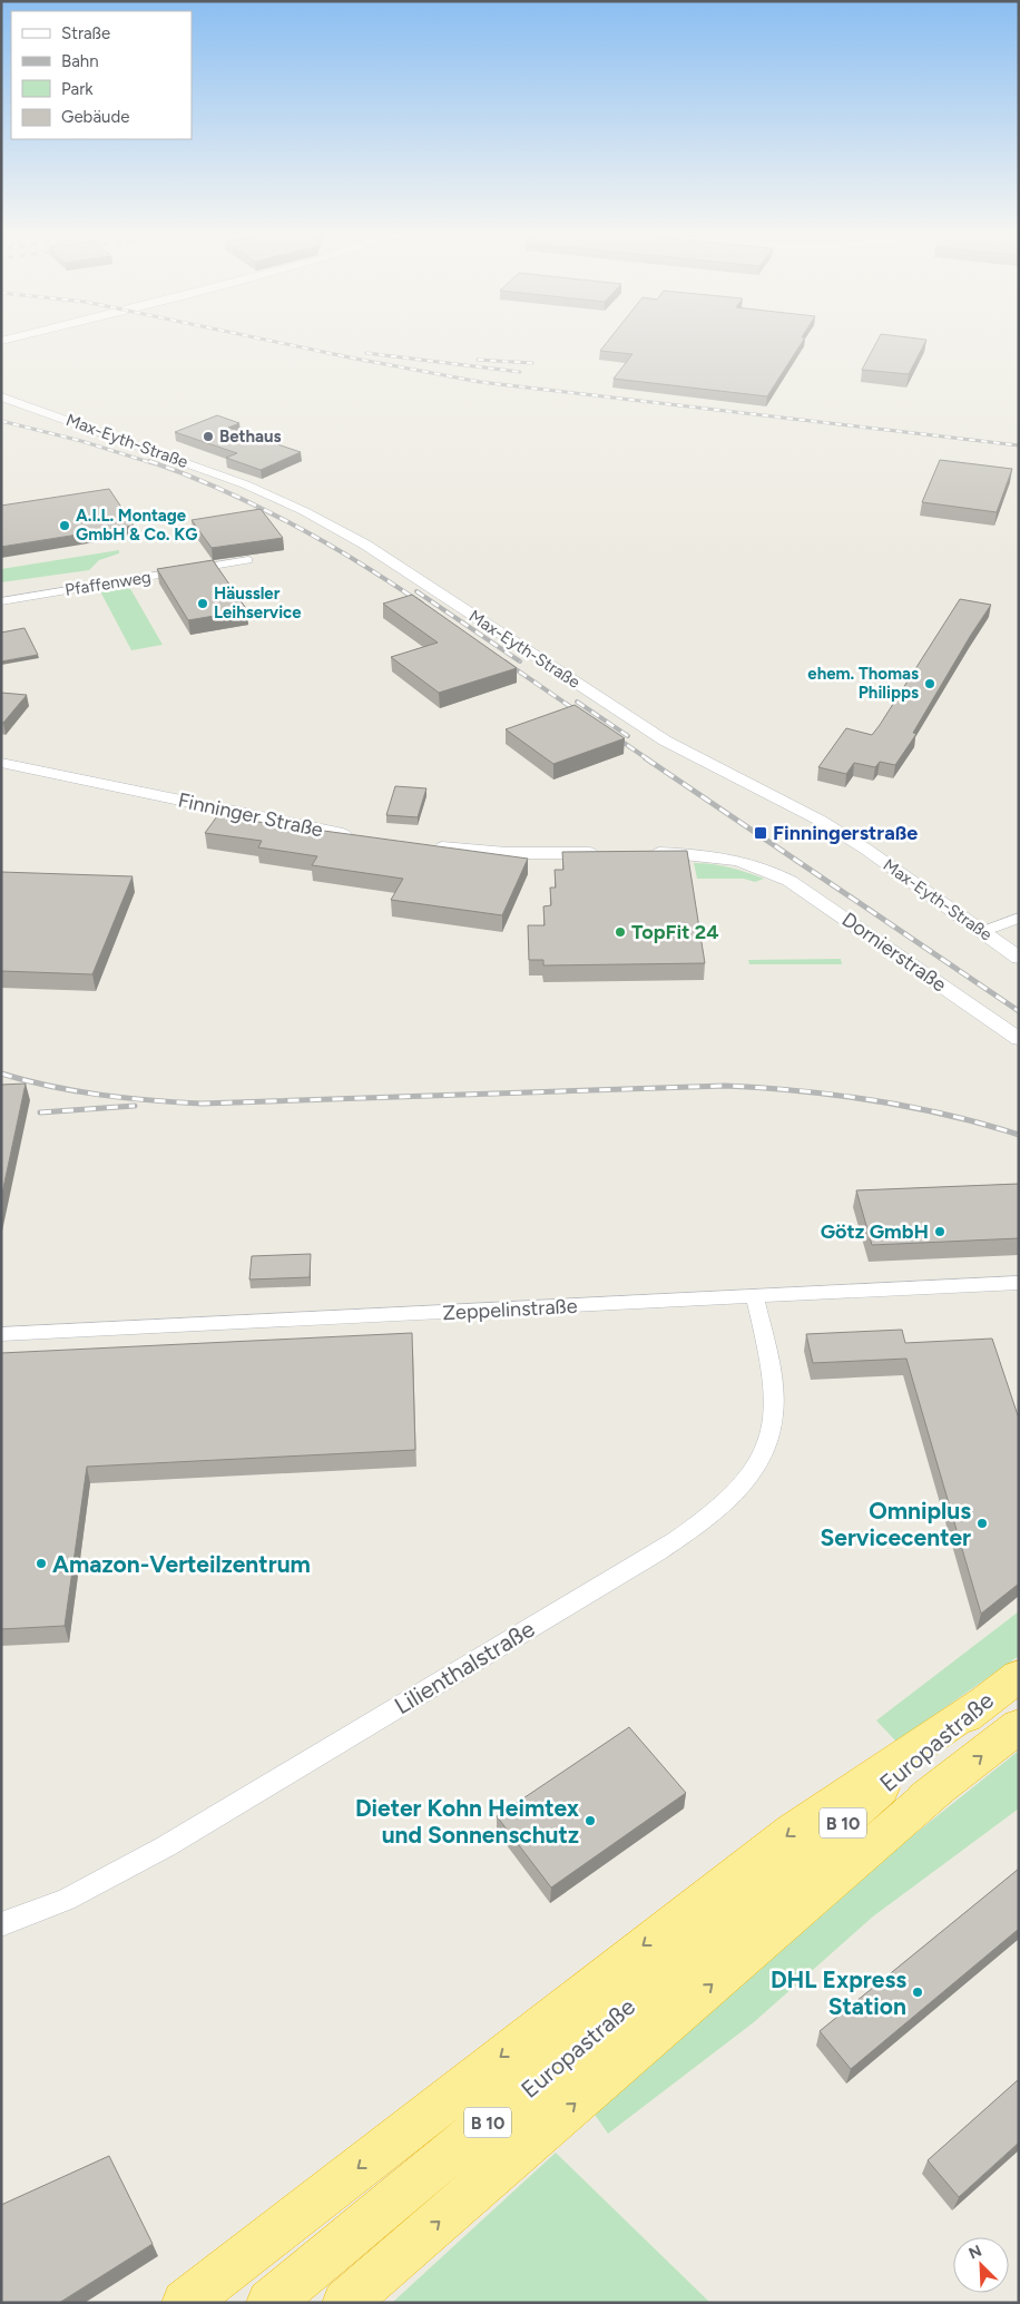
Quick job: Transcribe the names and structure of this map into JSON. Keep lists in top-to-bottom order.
{
  "streets": {
    "highway": ["Europastraße", "B 10"],
    "street": [
      "Max-Eyth-Straße",
      "Pfaffenweg",
      "Finninger Straße",
      "Dornierstraße",
      "Zeppelinstraße",
      "Lilienthalstraße"
    ]
  },
  "crossings": [
    ["Zeppelinstraße", "Lilienthalstraße"]
  ],
  "places": {
    "other": [
      "Bethaus",
      "A.I.L. Montage GmbH & Co. KG",
      "Häussler Leihservice",
      "ehem. Thomas Philipps",
      "TopFit 24",
      "Götz GmbH",
      "Omniplus Servicecenter",
      "Amazon-Verteilzentrum",
      "Dieter Kohn Heimtex und Sonnenschutz",
      "DHL Express Station"
    ],
    "transit": ["Finningerstraße"]
  },
  "legend": [
    "Straße",
    "Bahn",
    "Park",
    "Gebäude"
  ],
  "north": "top left"
}
